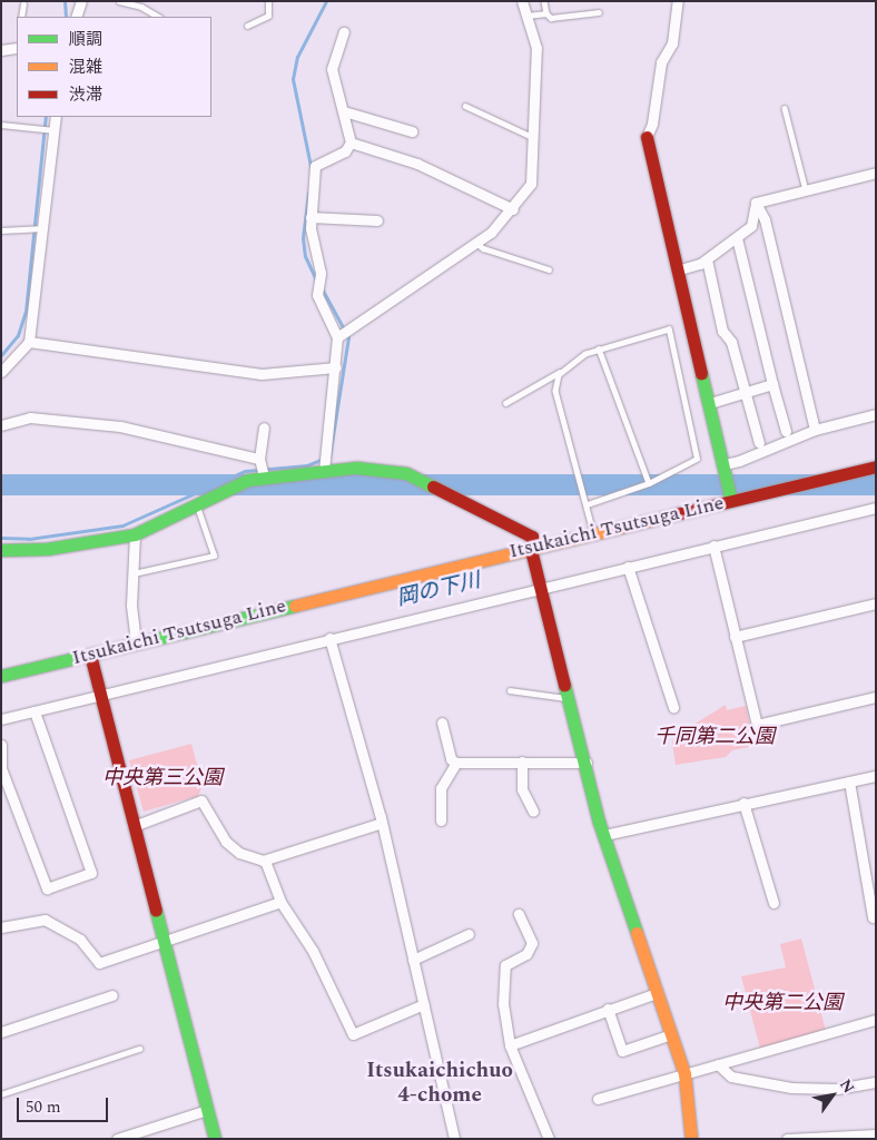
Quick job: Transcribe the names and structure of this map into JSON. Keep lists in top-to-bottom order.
{
  "streets": {
    "street": ["Itsukaichi Tsutsuga Line"]
  },
  "districts": ["Itsukaichichuo 4-chome"],
  "water": ["岡の下川"],
  "parks": ["千同第二公園", "中央第三公園", "中央第二公園"],
  "legend": ["順調", "混雑", "渋滞"],
  "scale_bar": "50 m",
  "north": "top right"
}
